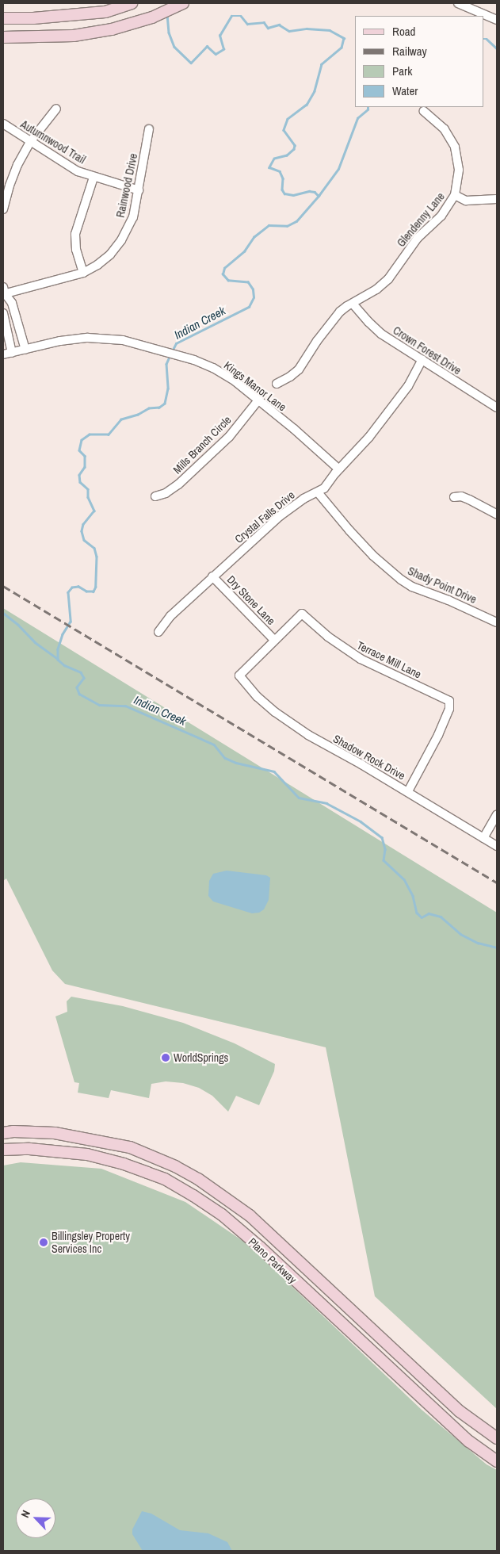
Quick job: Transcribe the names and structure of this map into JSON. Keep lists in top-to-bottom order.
{
  "streets": {
    "main road": ["Plano Parkway"],
    "street": [
      "Autumnwood Trail",
      "Rainwood Drive",
      "Glendenny Lane",
      "Crown Forest Drive",
      "Kings Manor Lane",
      "Mills Branch Circle",
      "Crystal Falls Drive",
      "Shady Point Drive",
      "Dry Stone Lane",
      "Terrace Mill Lane",
      "Shadow Rock Drive"
    ]
  },
  "crossings": [
    ["Autumnwood Trail", "Rainwood Drive"],
    ["Glendenny Lane", "Crown Forest Drive"],
    ["Crown Forest Drive", "Crystal Falls Drive"],
    ["Kings Manor Lane", "Mills Branch Circle"],
    ["Kings Manor Lane", "Crystal Falls Drive"],
    ["Crystal Falls Drive", "Shady Point Drive"],
    ["Crystal Falls Drive", "Dry Stone Lane"],
    ["Dry Stone Lane", "Terrace Mill Lane"],
    ["Dry Stone Lane", "Shadow Rock Drive"],
    ["Terrace Mill Lane", "Shadow Rock Drive"]
  ],
  "water": ["Indian Creek"],
  "places": ["WorldSprings", "Billingsley Property Services Inc"],
  "legend": [
    "Road",
    "Railway",
    "Park",
    "Water"
  ],
  "north": "top left"
}
